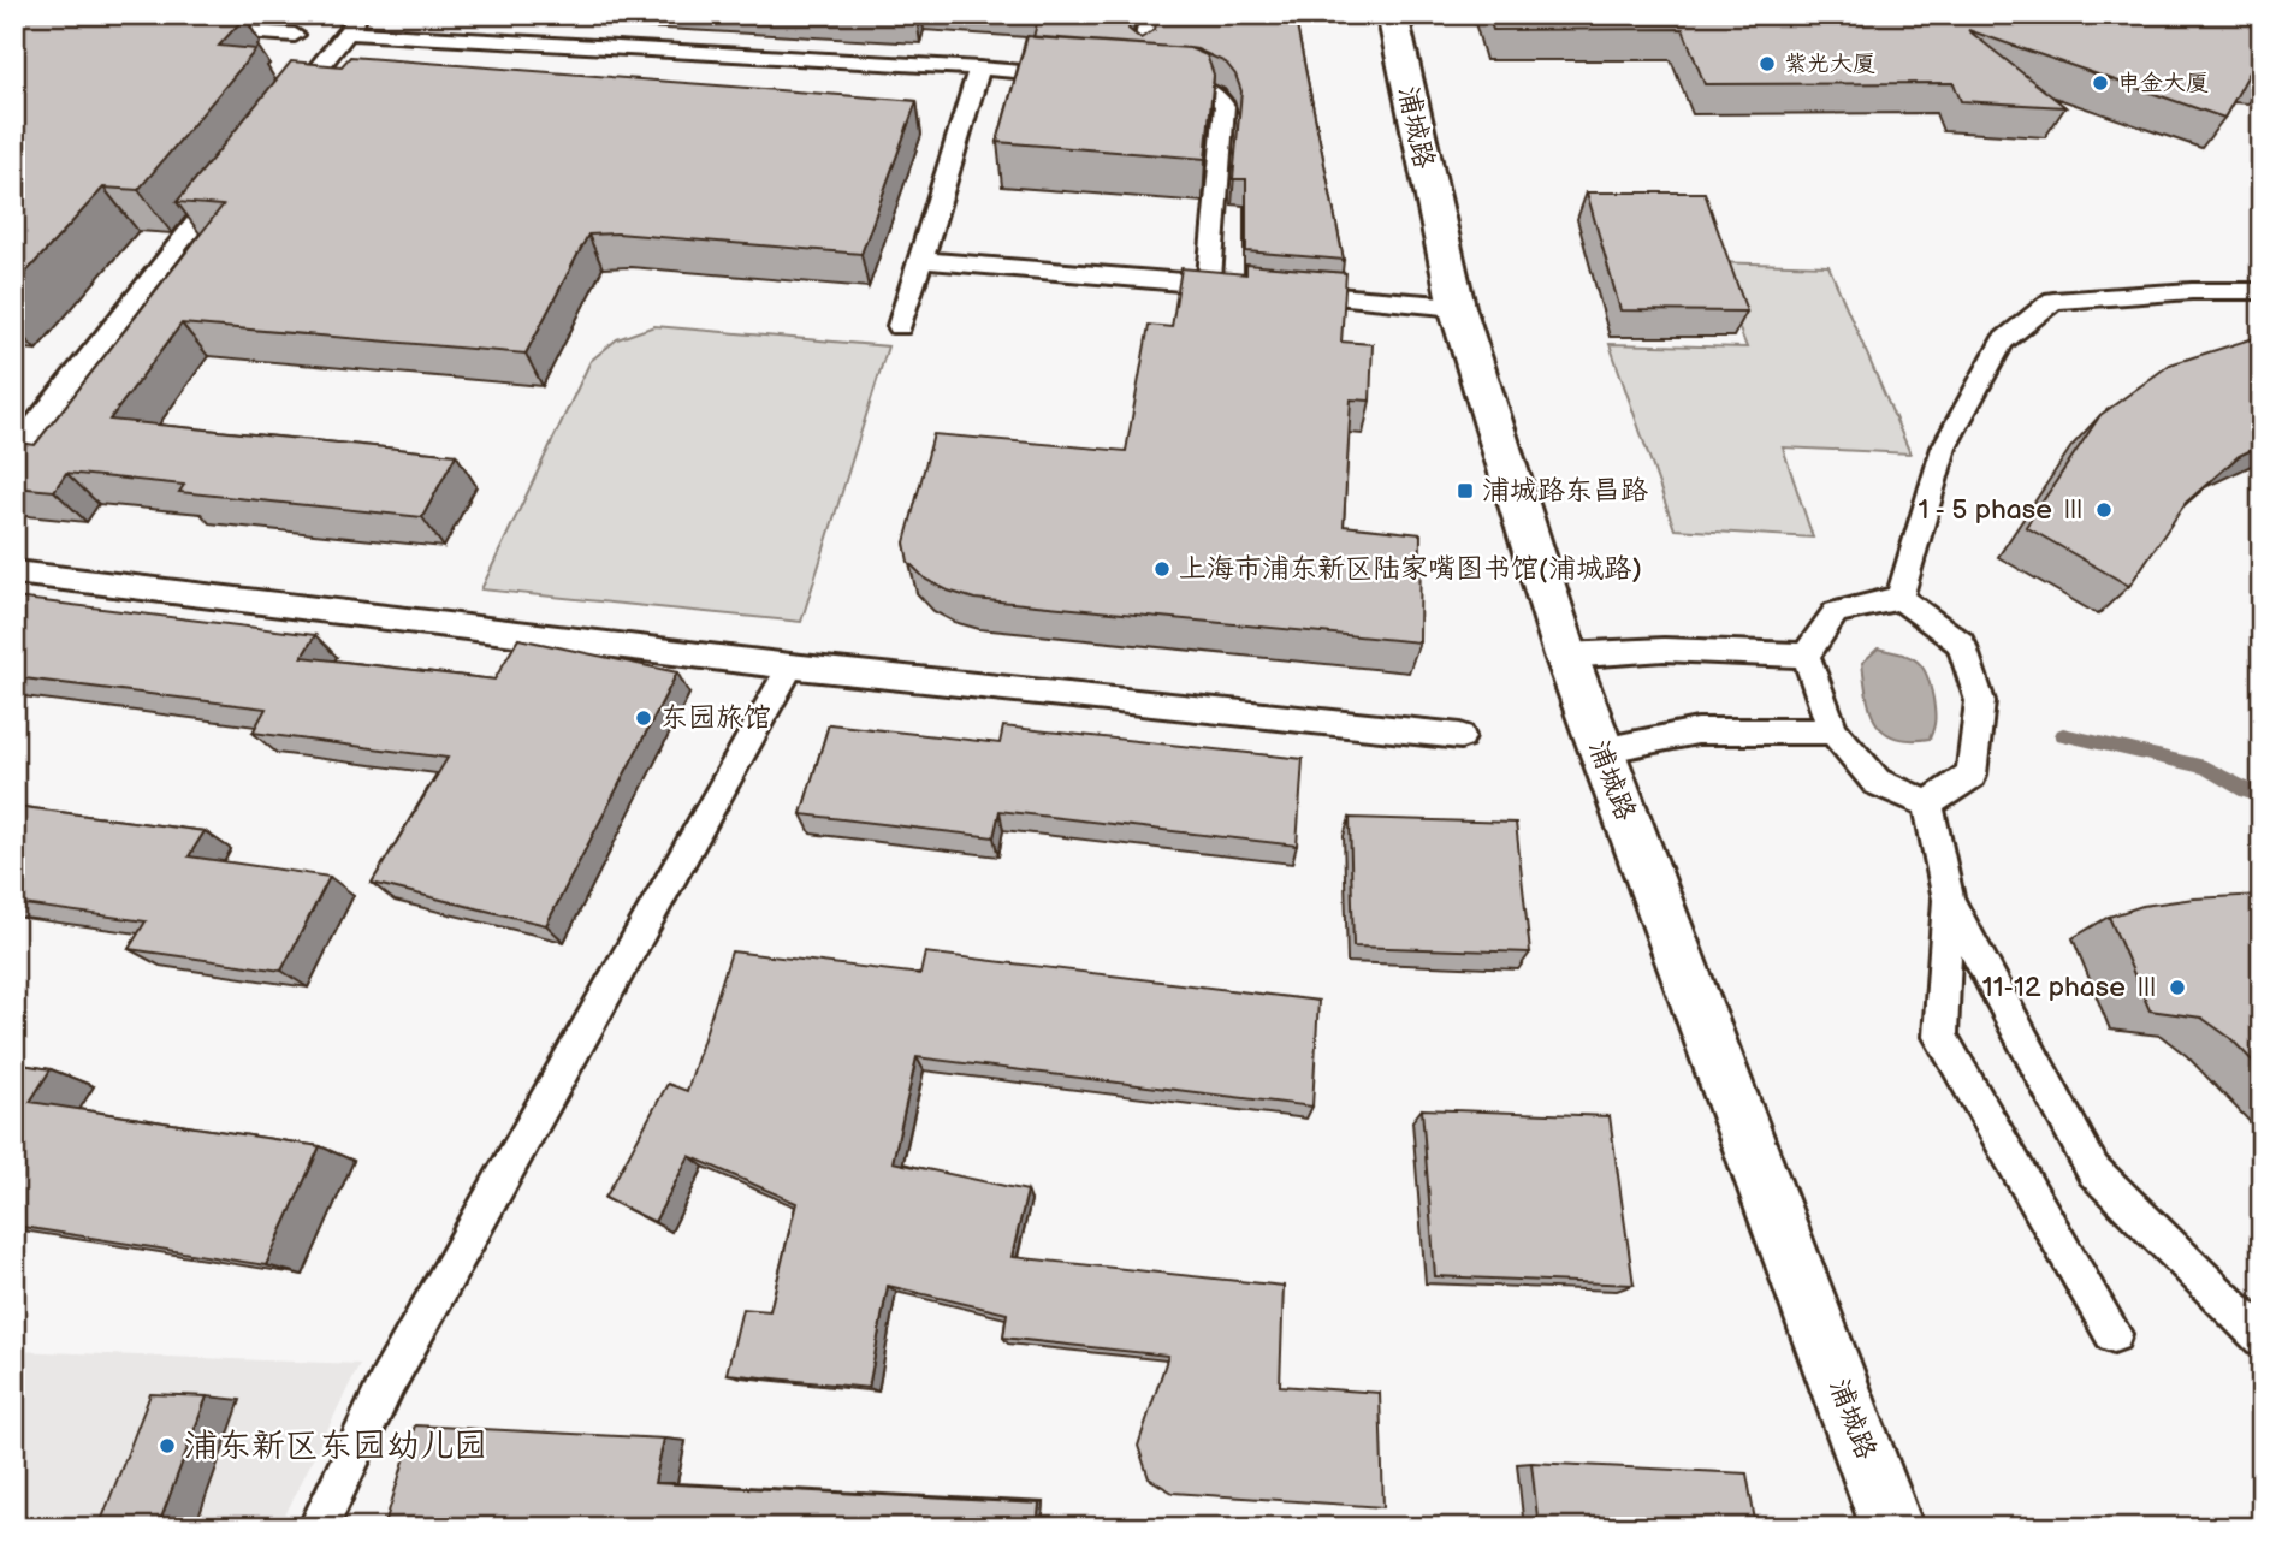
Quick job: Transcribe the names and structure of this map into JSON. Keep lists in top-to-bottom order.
{
  "streets": {
    "street": ["浦城路"]
  },
  "places": {
    "other": [
      "紫光大厦",
      "申金大厦",
      "1 - 5 phase Ⅲ",
      "上海市浦东新区陆家嘴图书馆(浦城路)",
      "东园旅馆",
      "11-12 phase Ⅲ",
      "浦东新区东园幼儿园"
    ],
    "transit": ["浦城路东昌路"]
  }
}
